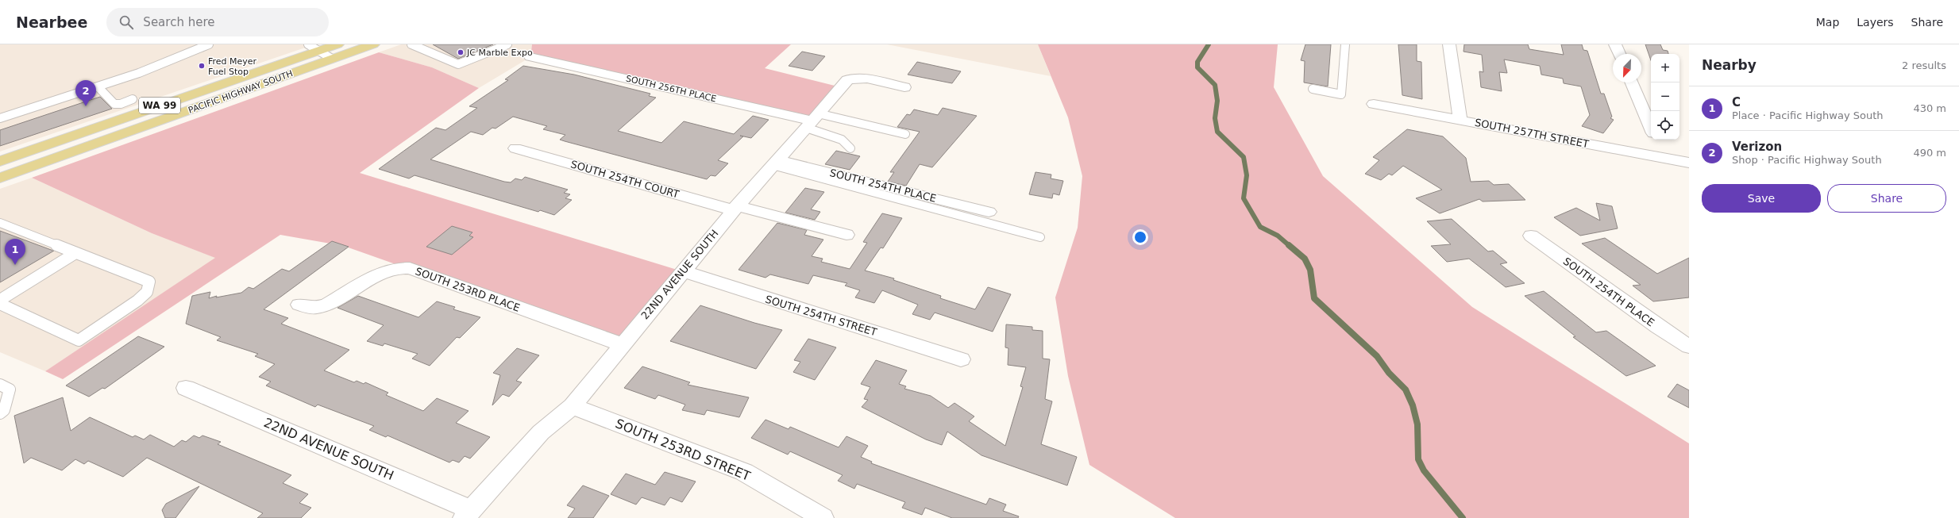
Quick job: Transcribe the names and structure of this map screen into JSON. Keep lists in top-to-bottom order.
{
  "streets": {
    "main road": ["PACIFIC HIGHWAY SOUTH", "WA 99"],
    "street": [
      "SOUTH 256TH PLACE",
      "SOUTH 257TH STREET",
      "SOUTH 254TH COURT",
      "SOUTH 254TH PLACE",
      "22ND AVENUE SOUTH",
      "SOUTH 253RD PLACE",
      "SOUTH 254TH STREET",
      "SOUTH 253RD STREET"
    ]
  },
  "crossings": [
    ["SOUTH 256TH PLACE", "22ND AVENUE SOUTH"],
    ["SOUTH 254TH COURT", "22ND AVENUE SOUTH"],
    ["SOUTH 254TH PLACE", "22ND AVENUE SOUTH"],
    ["22ND AVENUE SOUTH", "SOUTH 253RD PLACE"],
    ["22ND AVENUE SOUTH", "SOUTH 254TH STREET"],
    ["22ND AVENUE SOUTH", "SOUTH 253RD STREET"]
  ],
  "places": ["JC Marble Expo", "Fred Meyer Fuel Stop"],
  "north": "bottom left",
  "page": {
    "header": "Nearbee",
    "search": "Search here",
    "nav": ["Map", "Layers", "Share"],
    "heading": ["Nearby", "2 results"],
    "map_buttons": ["+", "−"],
    "pins": ["2", "1"],
    "list": [
      {
        "mark": "1",
        "name": "C",
        "note": "Place · Pacific Highway South",
        "value": "430 m"
      },
      {
        "mark": "2",
        "name": "Verizon",
        "note": "Shop · Pacific Highway South",
        "value": "490 m"
      }
    ],
    "buttons": ["Save", "Share"]
  }
}
